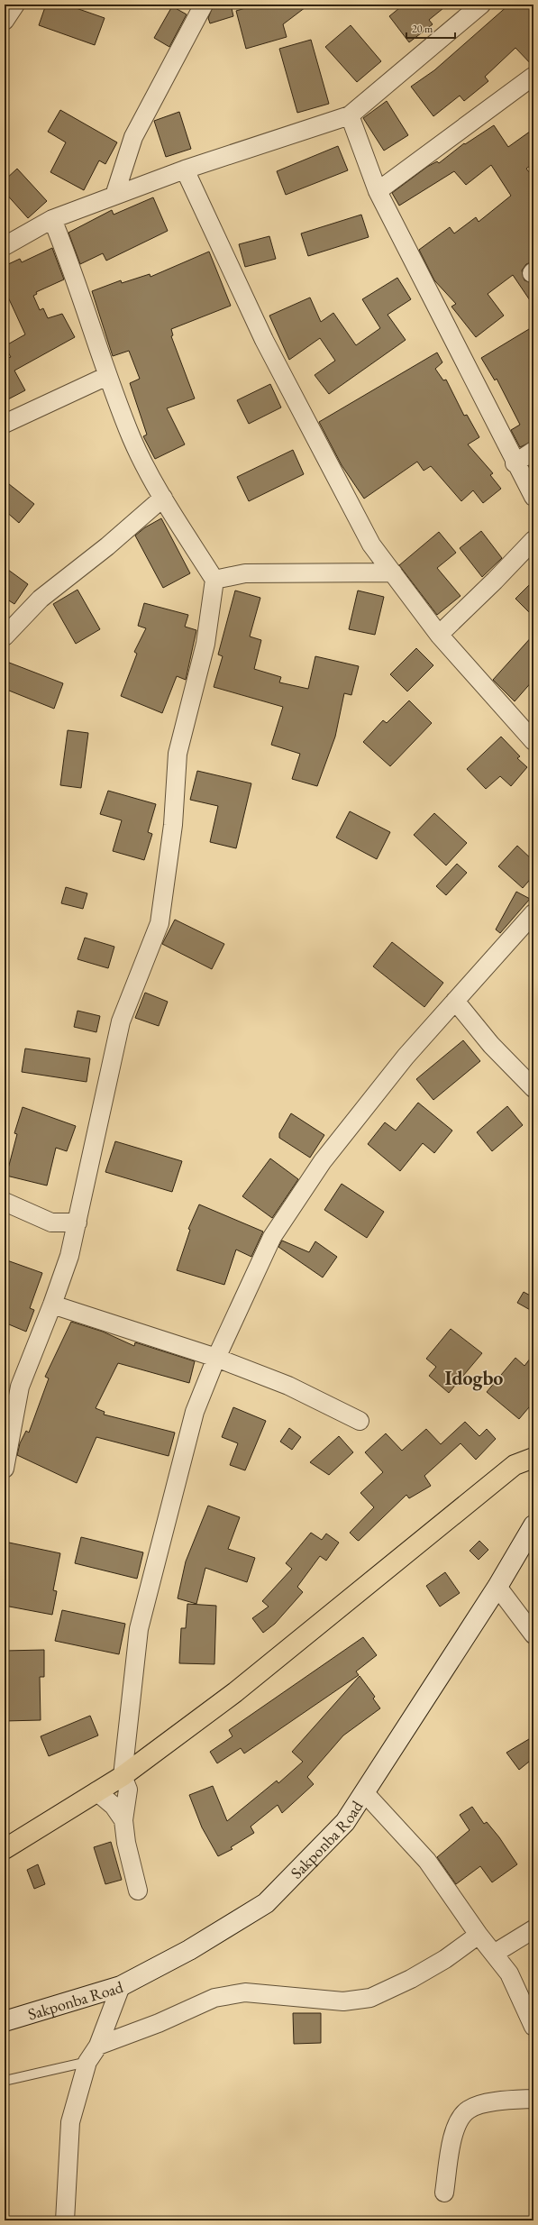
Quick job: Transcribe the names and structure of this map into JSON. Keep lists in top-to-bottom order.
{
  "streets": {
    "main road": ["Sakponba Road"]
  },
  "districts": ["Idogbo"],
  "scale_bar": "20 m"
}
